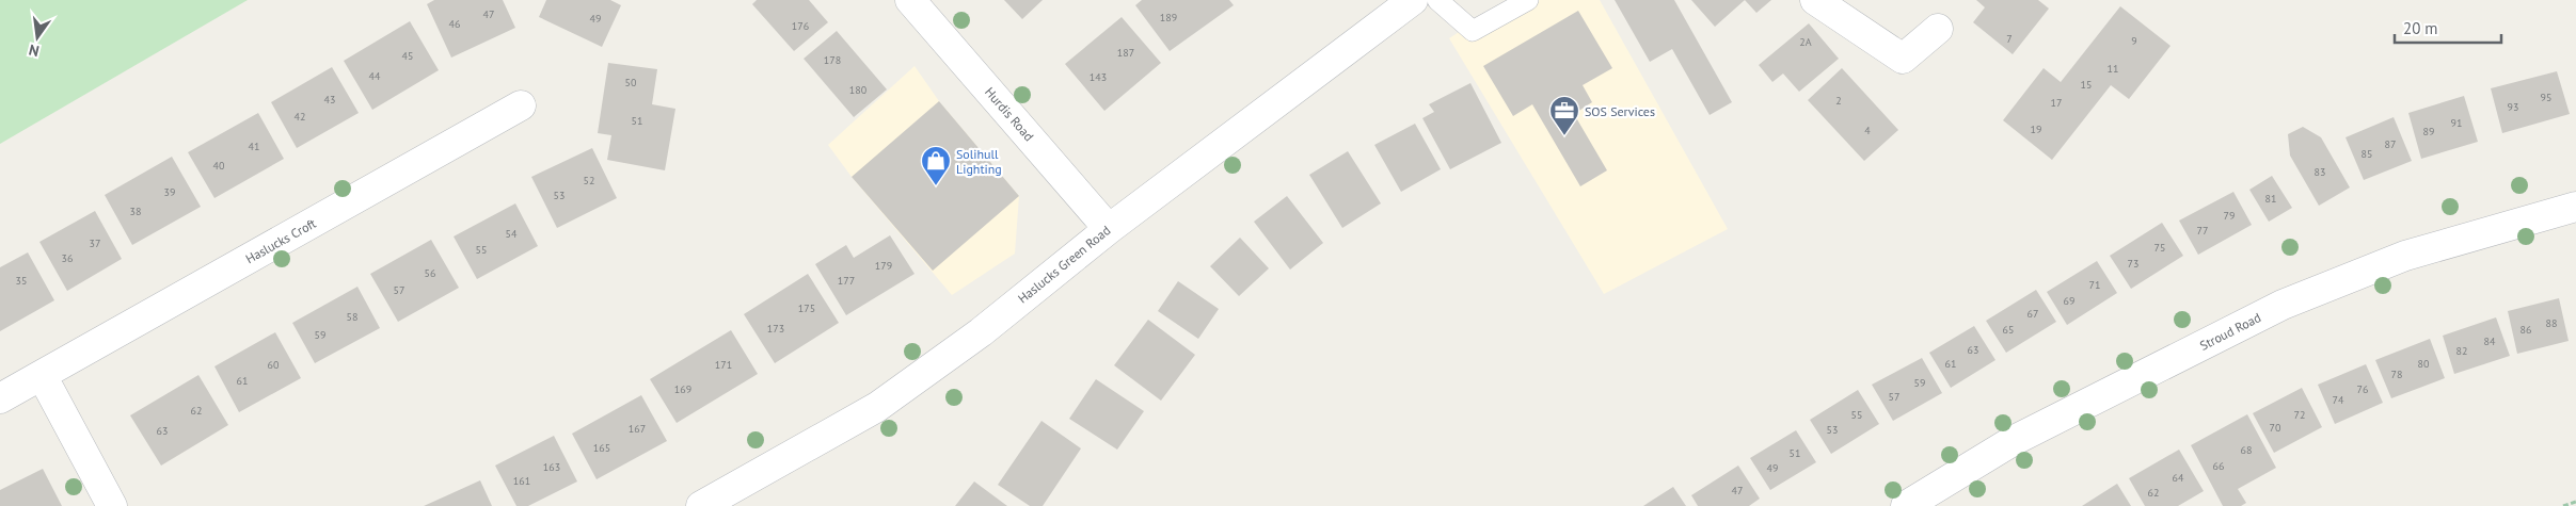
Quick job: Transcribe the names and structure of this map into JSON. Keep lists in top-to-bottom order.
{
  "streets": {
    "street": [
      "Hurdis Road",
      "Haslucks Croft",
      "Haslucks Green Road",
      "Stroud Road"
    ]
  },
  "crossings": [
    ["Hurdis Road", "Haslucks Green Road"]
  ],
  "places": {
    "office": ["SOS Services"],
    "shop": ["Solihull Lighting"]
  },
  "house_numbers": [
    "47",
    "189",
    "49",
    "46",
    "176",
    "7",
    "9",
    "2A",
    "187",
    "45",
    "178",
    "11",
    "44",
    "143",
    "50",
    "15",
    "180",
    "95",
    "43",
    "2",
    "17",
    "93",
    "42",
    "51",
    "91",
    "19",
    "4",
    "89",
    "87",
    "41",
    "85",
    "40",
    "83",
    "52",
    "39",
    "53",
    "81",
    "38",
    "79",
    "77",
    "54",
    "37",
    "75",
    "55",
    "36",
    "73",
    "179",
    "56",
    "35",
    "177",
    "71",
    "57",
    "69",
    "175",
    "67",
    "58",
    "88",
    "173",
    "65",
    "86",
    "59",
    "84",
    "63",
    "82",
    "61",
    "80",
    "60",
    "171",
    "78",
    "61",
    "59",
    "169",
    "76",
    "57",
    "74",
    "62",
    "55",
    "72",
    "70",
    "167",
    "53",
    "63",
    "165",
    "68",
    "51",
    "66",
    "163",
    "49",
    "64",
    "161",
    "47",
    "62"
  ],
  "scale_bar": "20 m",
  "north": "bottom"
}
